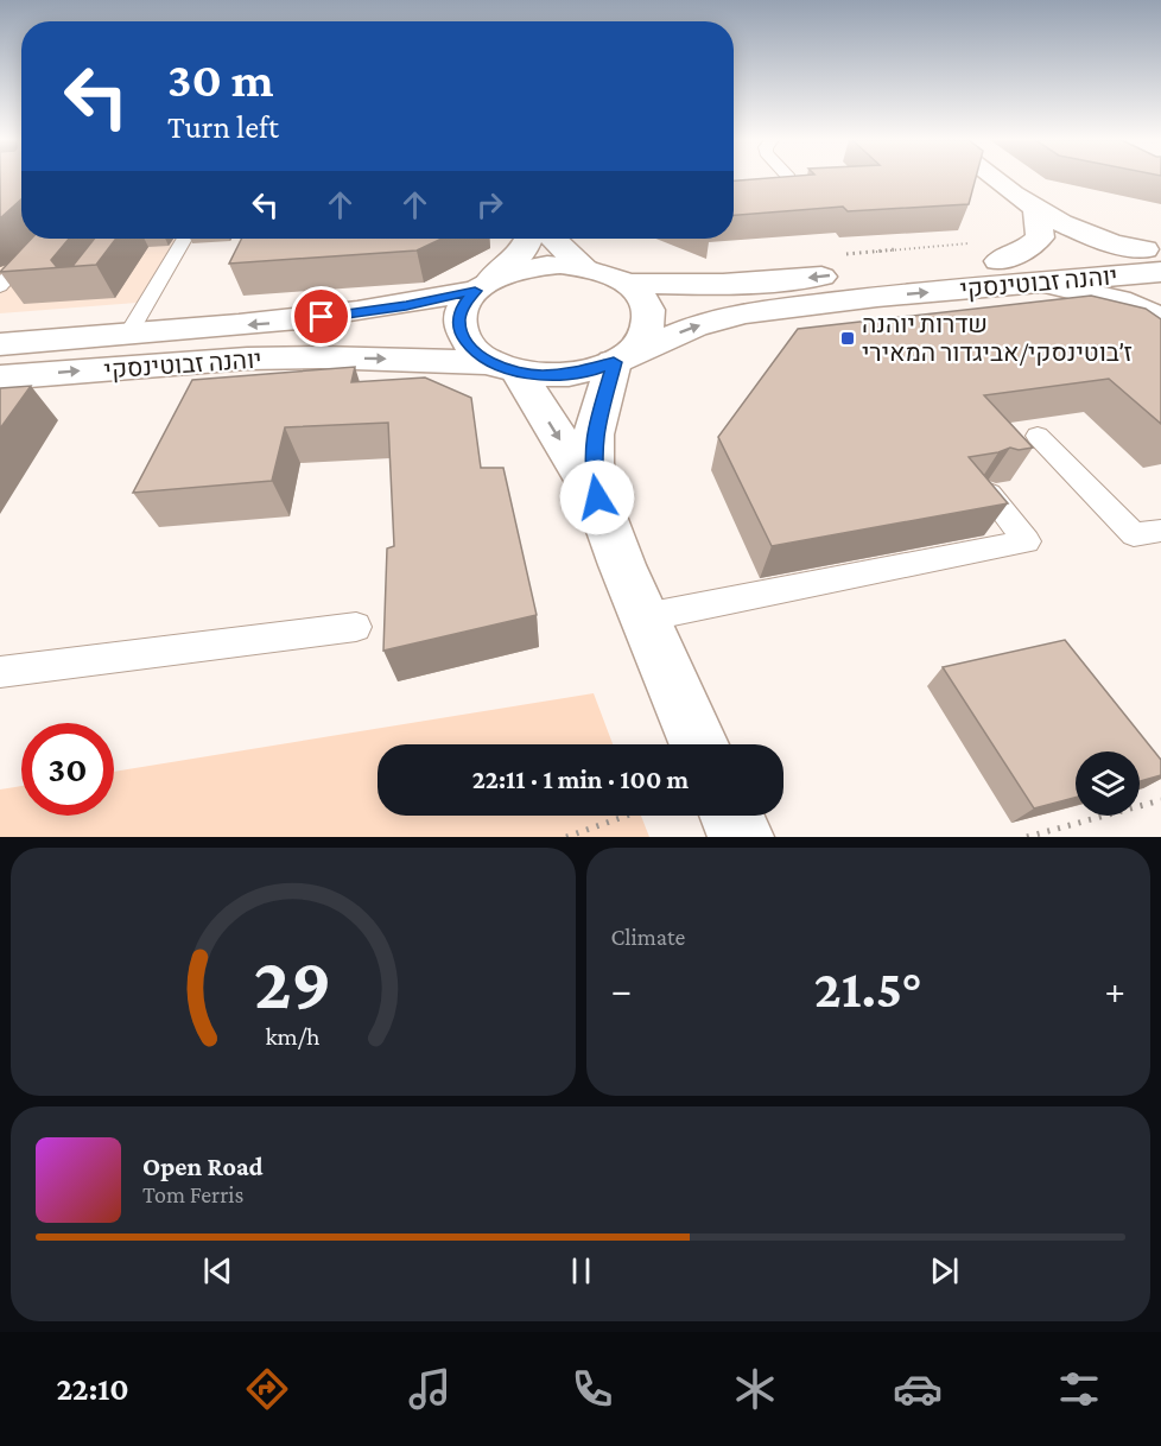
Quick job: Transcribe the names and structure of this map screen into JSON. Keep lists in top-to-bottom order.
{
  "streets": {
    "street": ["יוהנה זבוטינסקי"]
  },
  "places": {
    "transit": ["שדרות יוהנה ז׳בוטינסקי/אביגדור המאירי"]
  },
  "page": {
    "turn": ["30 m", "Turn left"],
    "limit": "30",
    "trip": "22:11 · 1 min · 100 m",
    "tile": "Climate",
    "heat": ["−", "21.5°", "+"],
    "song": ["Open Road", "Tom Ferris"],
    "tabs": "22:10",
    "gauge": ["29", "km/h"]
  }
}
